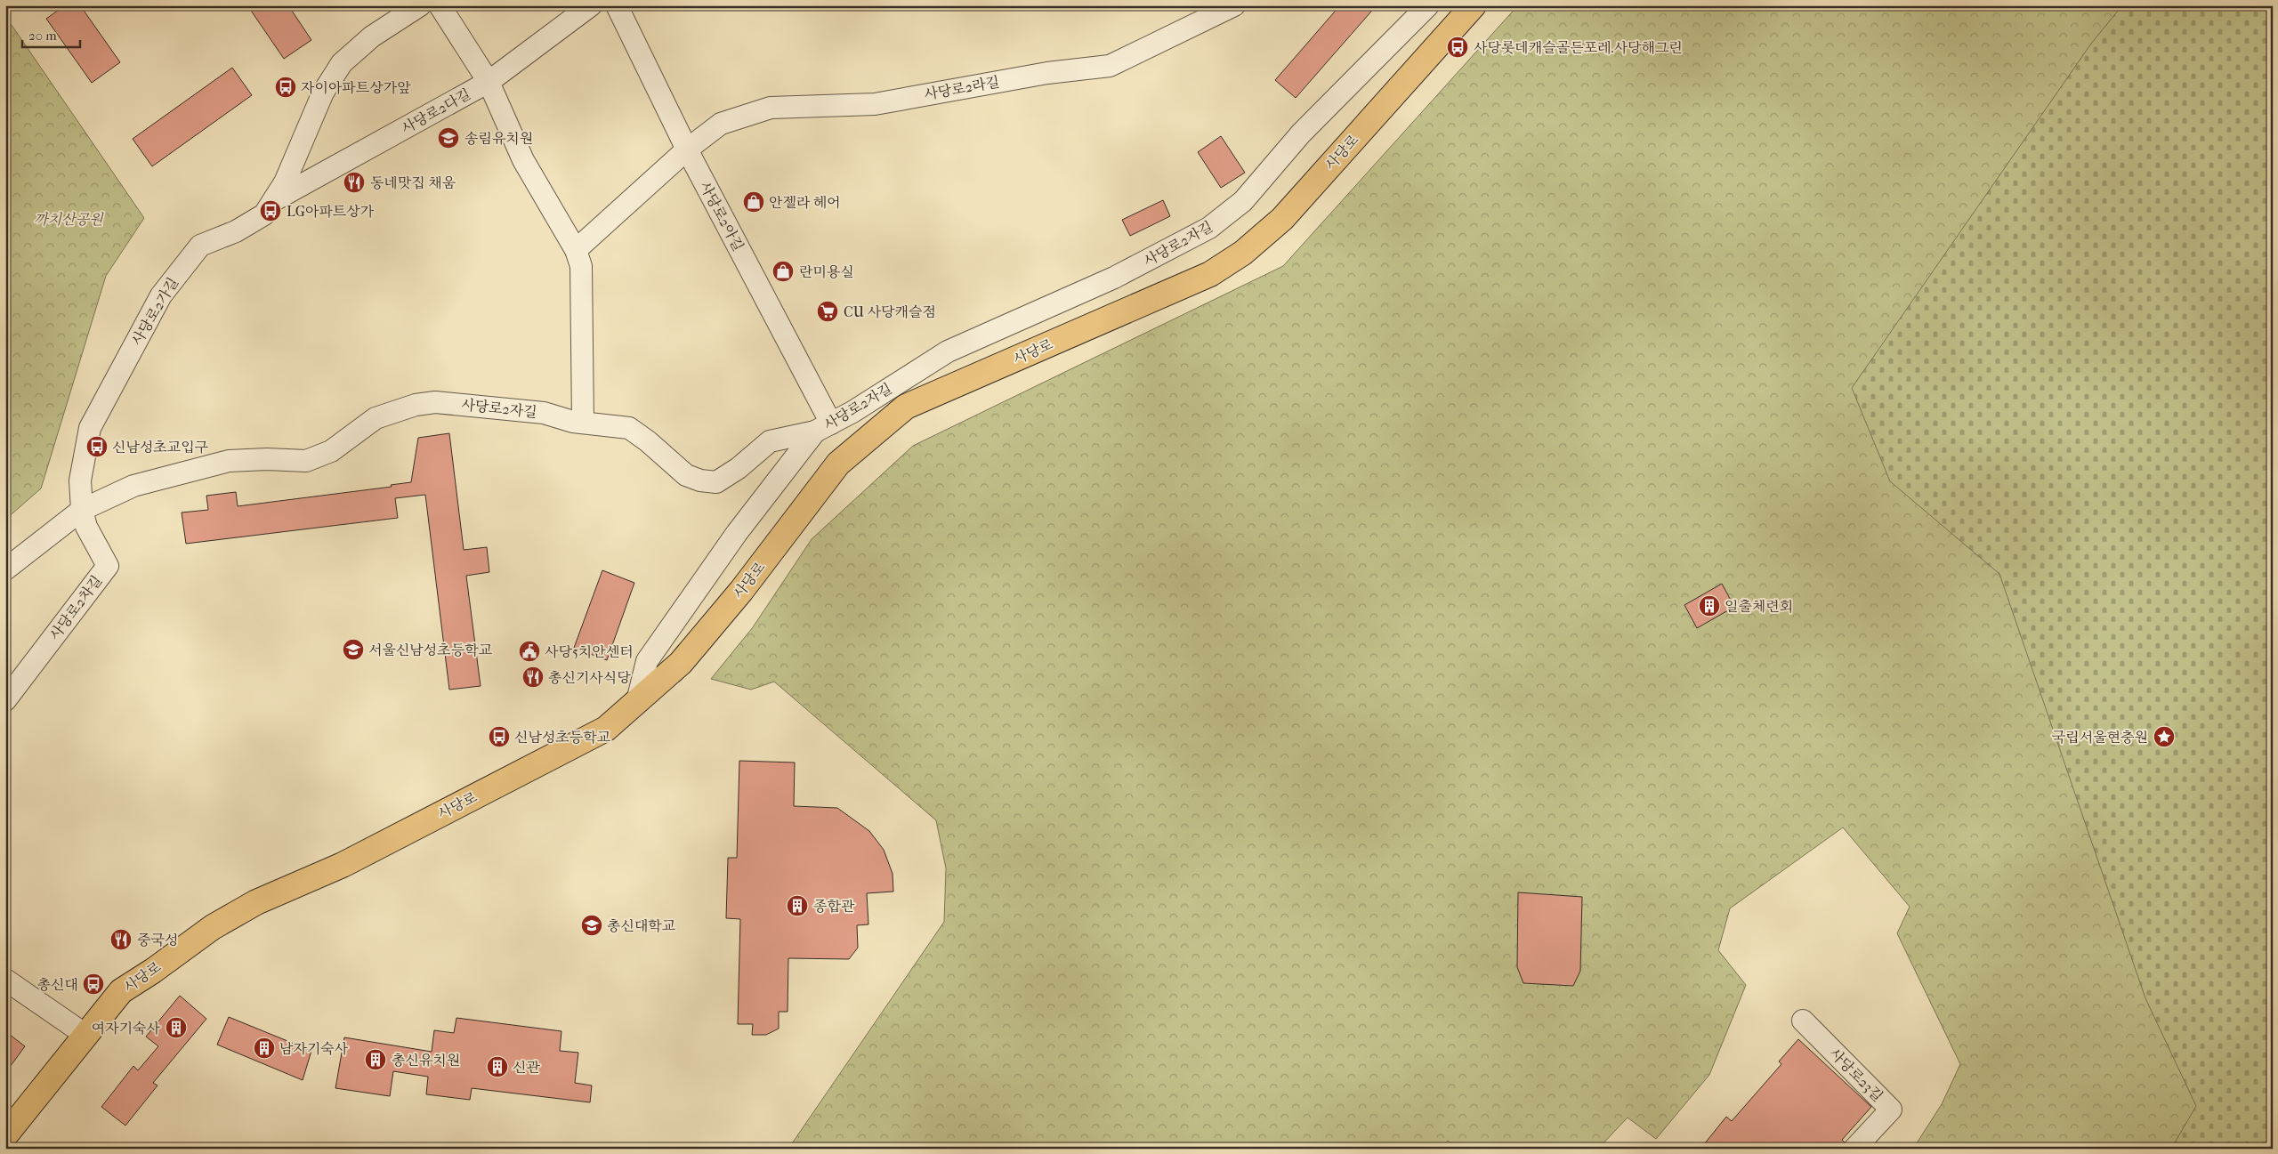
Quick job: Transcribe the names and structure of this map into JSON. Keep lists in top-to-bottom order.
{
  "streets": {
    "main road": ["사당로"],
    "street": [
      "사당로2라길",
      "사당로2다길",
      "사당로2아길",
      "사당로2자길",
      "사당로2가길",
      "사당로2차길",
      "사당로23길"
    ]
  },
  "crossings": [
    ["사당로2라길", "사당로2아길"],
    ["사당로2다길", "사당로2가길"],
    ["사당로2아길", "사당로2자길"],
    ["사당로2자길", "사당로2가길"],
    ["사당로2자길", "사당로2차길"],
    ["사당로2가길", "사당로2차길"]
  ],
  "parks": ["까치산공원"],
  "places": {
    "bus stop": [
      "사당롯데캐슬골든포레.사당해그린",
      "자이아파트상가앞",
      "LG아파트상가",
      "신남성초교입구",
      "신남성초등학교",
      "총신대"
    ],
    "school or university": ["송림유치원", "서울신남성초등학교", "총신대학교"],
    "restaurant": ["동네맛집 채움", "총신기사식당", "중국성"],
    "shop": ["안젤라 헤어", "란미용실"],
    "supermarket": ["CU 사당캐슬점"],
    "building": [
      "일출체련회",
      "종합관",
      "여자기숙사",
      "남자기숙사",
      "총신유치원",
      "신관"
    ],
    "public building": ["사당5치안센터"],
    "place": ["국립서울현충원"]
  },
  "scale_bar": "20 m"
}
